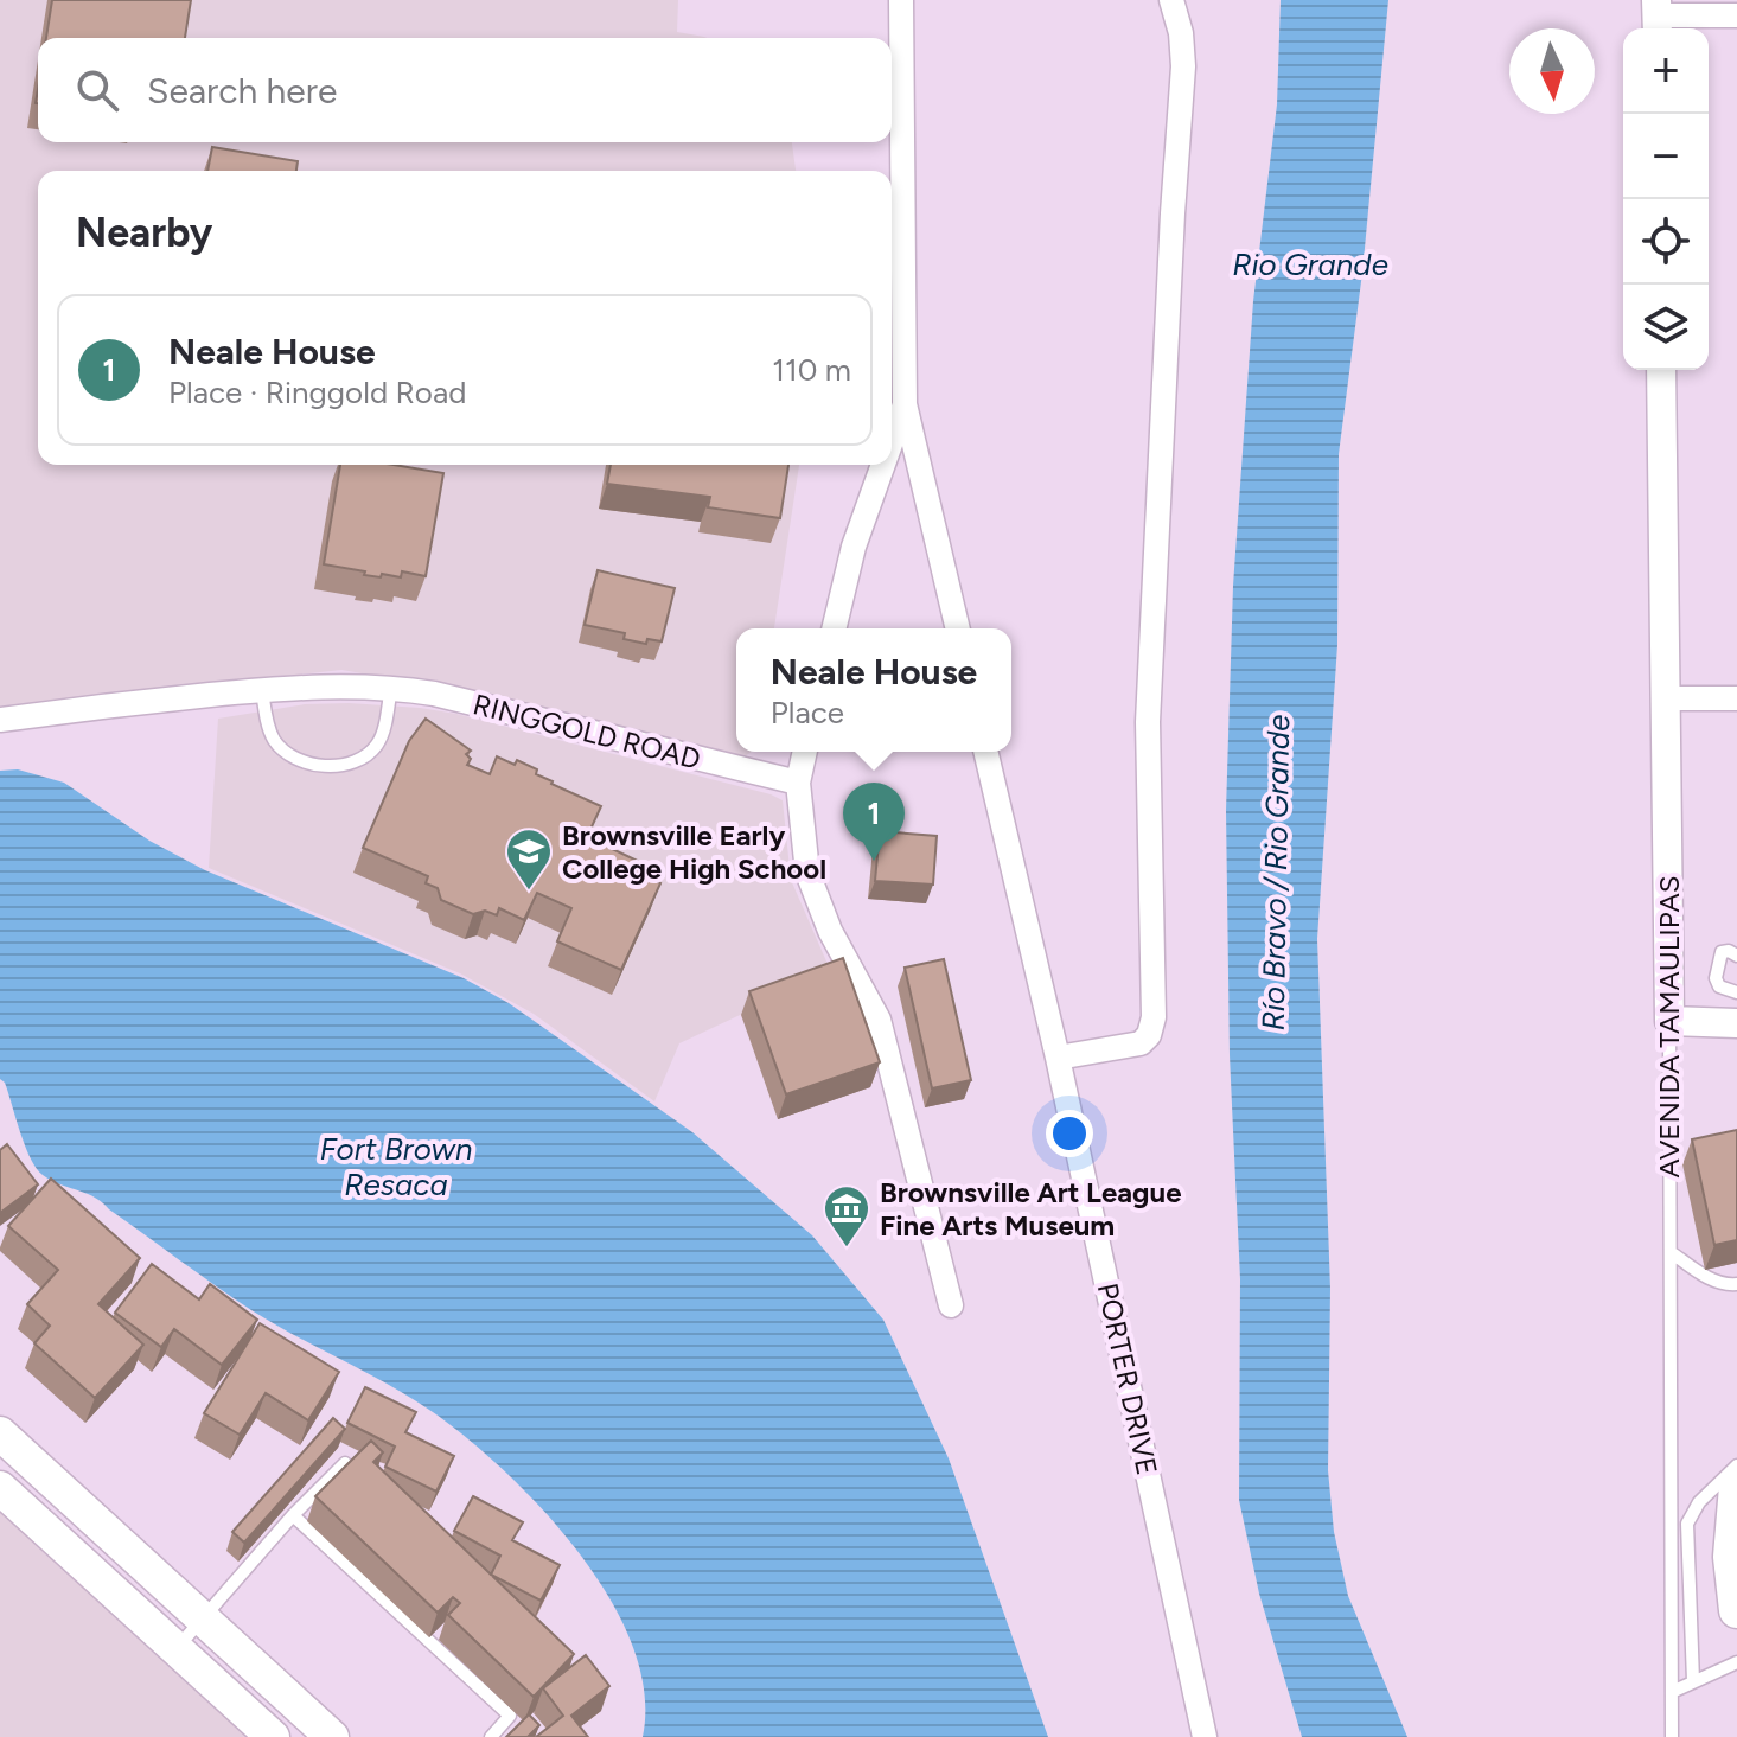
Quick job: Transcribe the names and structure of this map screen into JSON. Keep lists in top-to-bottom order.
{
  "streets": {
    "street": ["RINGGOLD ROAD", "AVENIDA TAMAULIPAS", "PORTER DRIVE"]
  },
  "water": ["Rio Grande", "Río Bravo / Rio Grande", "Fort Brown Resaca"],
  "places": {
    "school or university": ["Brownsville Early College High School"],
    "museum": ["Brownsville Art League Fine Arts Museum"]
  },
  "north": "bottom",
  "page": {
    "map_buttons": ["+", "−"],
    "search": "Search here",
    "heading": "Nearby",
    "list": [
      {
        "mark": "1",
        "name": "Neale House",
        "note": "Place · Ringgold Road",
        "value": "110 m"
      }
    ],
    "popup": ["Neale House", "Place"],
    "pins": "1"
  }
}
